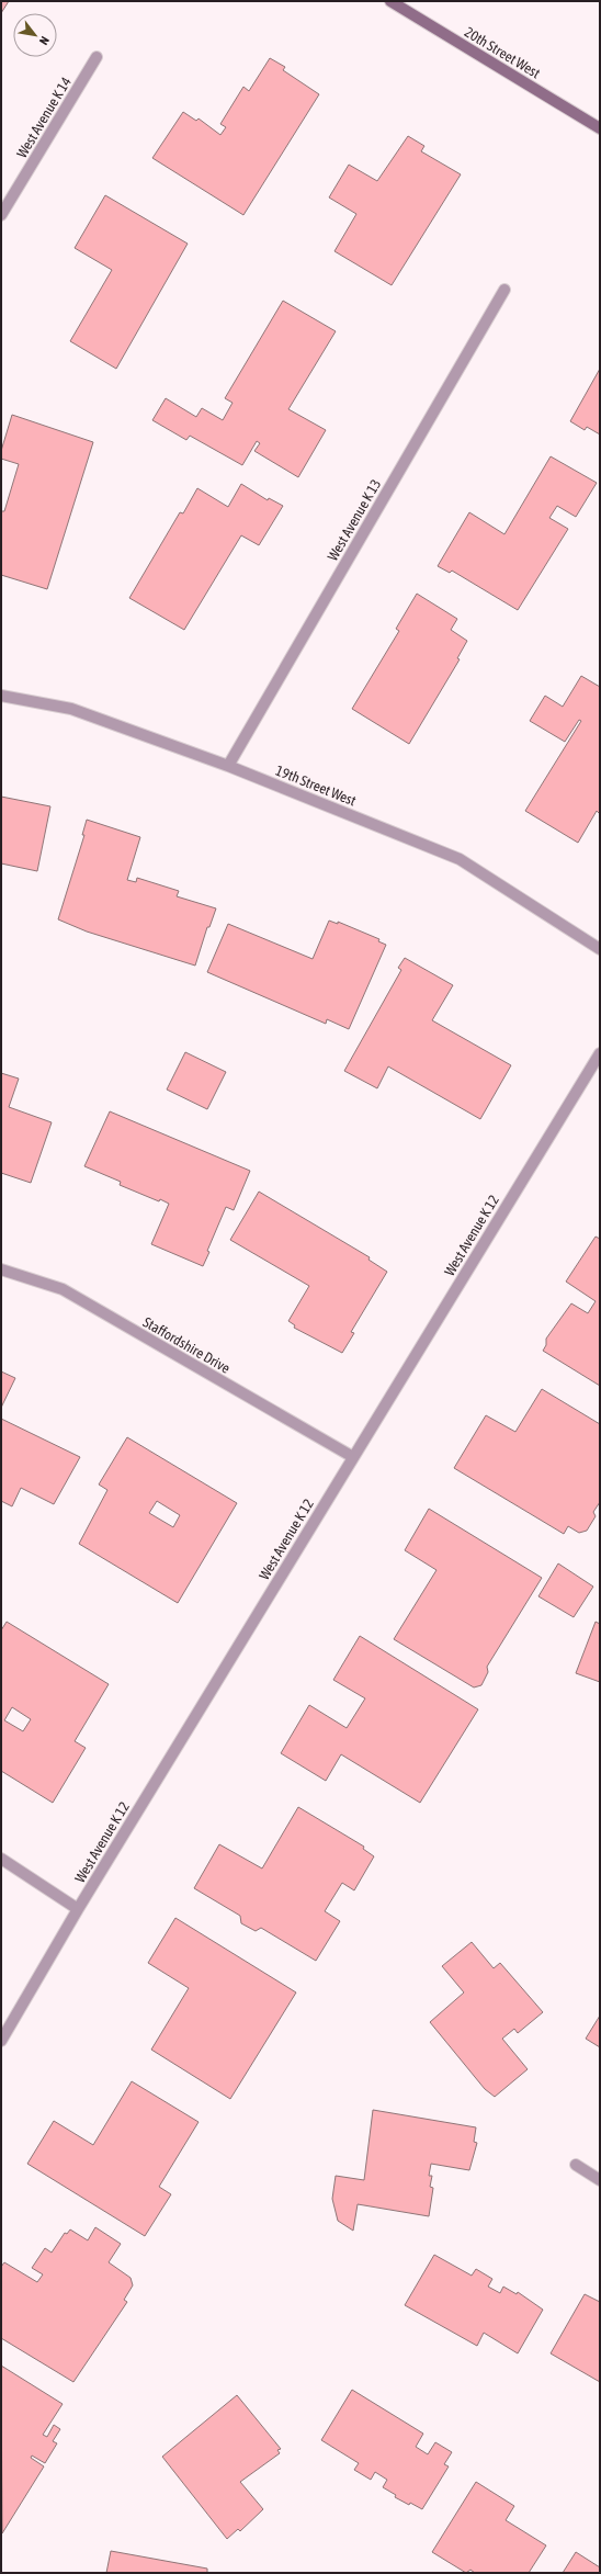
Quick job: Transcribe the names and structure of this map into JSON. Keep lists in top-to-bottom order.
{
  "streets": {
    "main road": ["20th Street West"],
    "street": [
      "West Avenue K 14",
      "West Avenue K 13",
      "19th Street West",
      "West Avenue K 12",
      "Staffordshire Drive"
    ]
  },
  "crossings": [
    ["West Avenue K 13", "19th Street West"],
    ["West Avenue K 12", "Staffordshire Drive"]
  ],
  "north": "bottom right"
}
